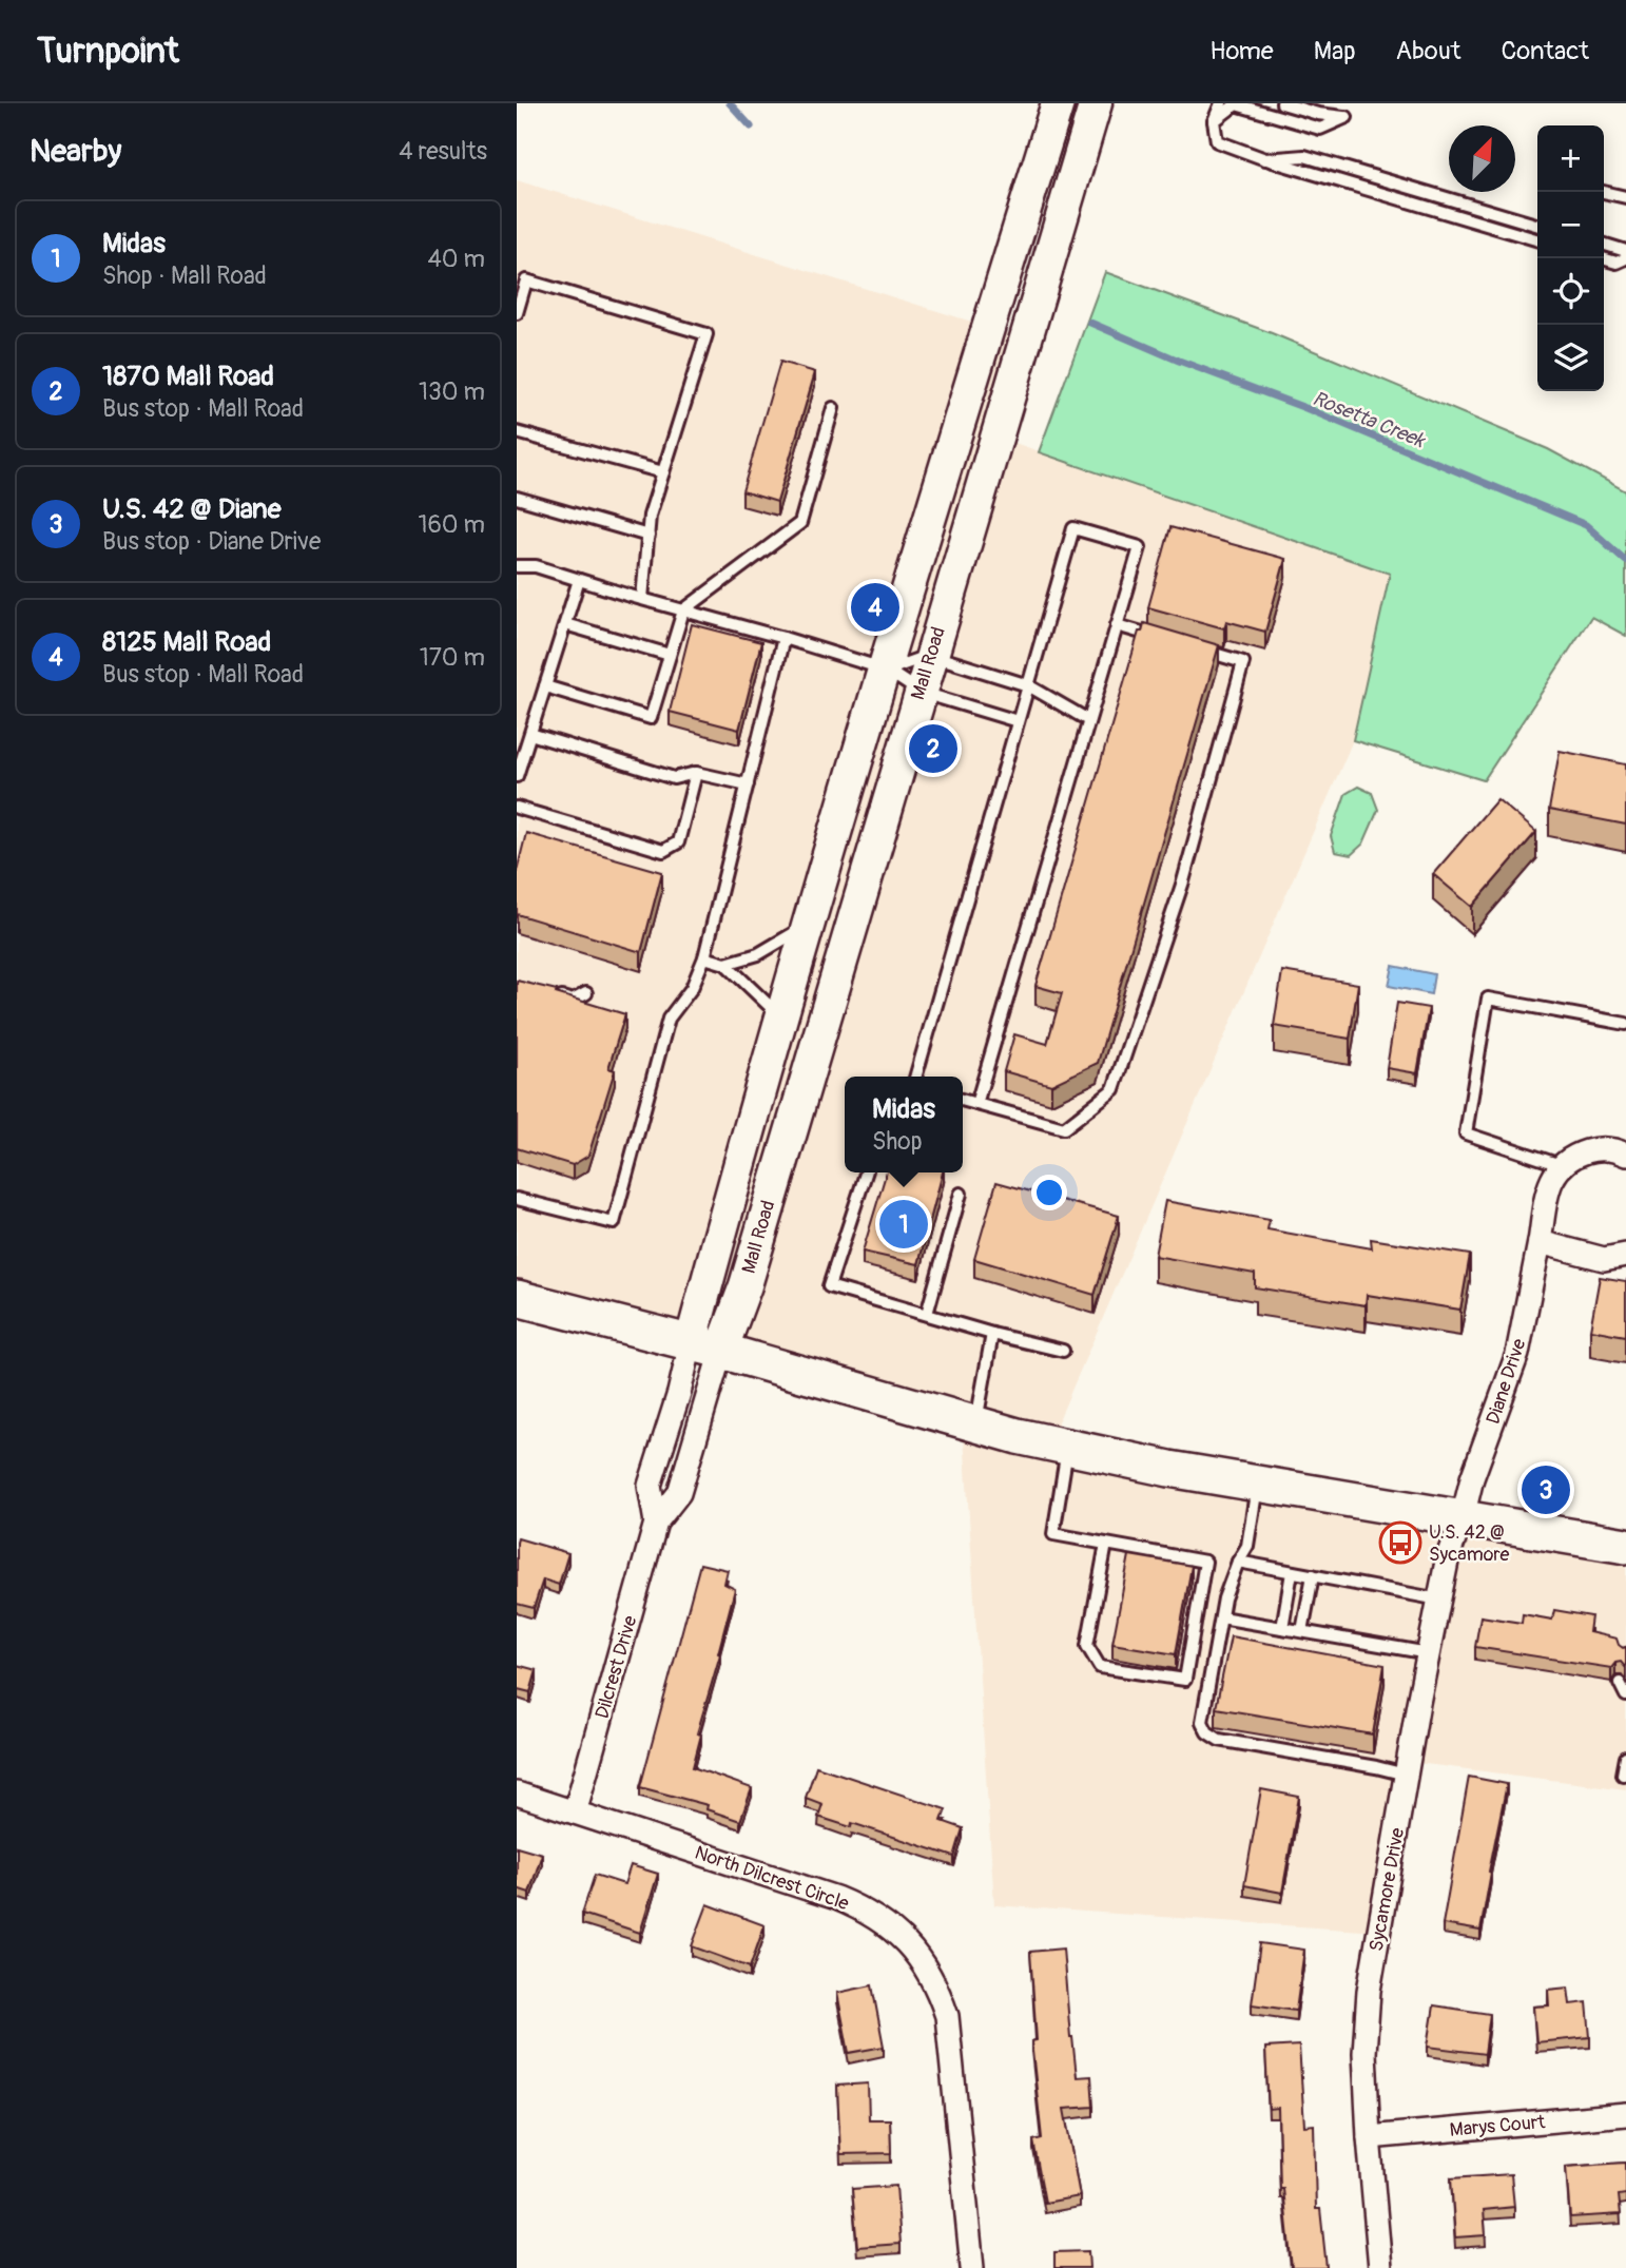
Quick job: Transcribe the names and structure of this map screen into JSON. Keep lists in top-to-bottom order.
{
  "streets": {
    "main road": ["Mall Road"],
    "street": [
      "Diane Drive",
      "Dilcrest Drive",
      "North Dilcrest Circle",
      "Sycamore Drive",
      "Marys Court"
    ]
  },
  "crossings": [
    ["Mall Road", "Dilcrest Drive"],
    ["Diane Drive", "Sycamore Drive"],
    ["Dilcrest Drive", "North Dilcrest Circle"],
    ["Sycamore Drive", "Marys Court"]
  ],
  "water": ["Rosetta Creek"],
  "places": {
    "bus stop": ["U.S. 42 @ Sycamore"]
  },
  "north": "top right",
  "page": {
    "header": "Turnpoint",
    "nav": [
      "Home",
      "Map",
      "About",
      "Contact"
    ],
    "heading": ["Nearby", "4 results"],
    "map_buttons": ["+", "−"],
    "list": [
      {
        "mark": "1",
        "name": "Midas",
        "note": "Shop · Mall Road",
        "value": "40 m"
      },
      {
        "mark": "2",
        "name": "1870 Mall Road",
        "note": "Bus stop · Mall Road",
        "value": "130 m"
      },
      {
        "mark": "3",
        "name": "U.S. 42 @ Diane",
        "note": "Bus stop · Diane Drive",
        "value": "160 m"
      },
      {
        "mark": "4",
        "name": "8125 Mall Road",
        "note": "Bus stop · Mall Road",
        "value": "170 m"
      }
    ],
    "pins": [
      "4",
      "2",
      "1",
      "3"
    ],
    "popup": ["Midas", "Shop"]
  }
}
